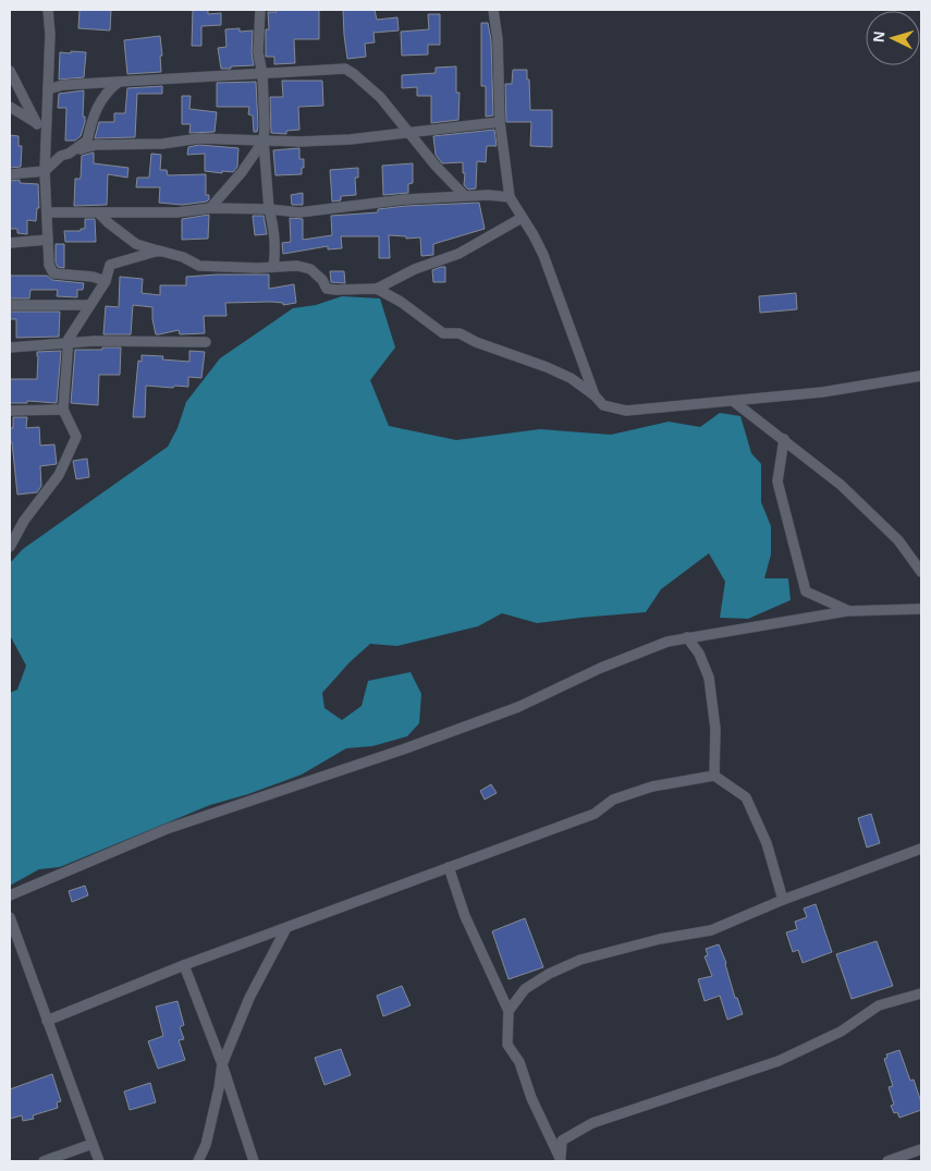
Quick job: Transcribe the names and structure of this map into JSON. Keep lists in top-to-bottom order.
{
  "north": "left"
}
